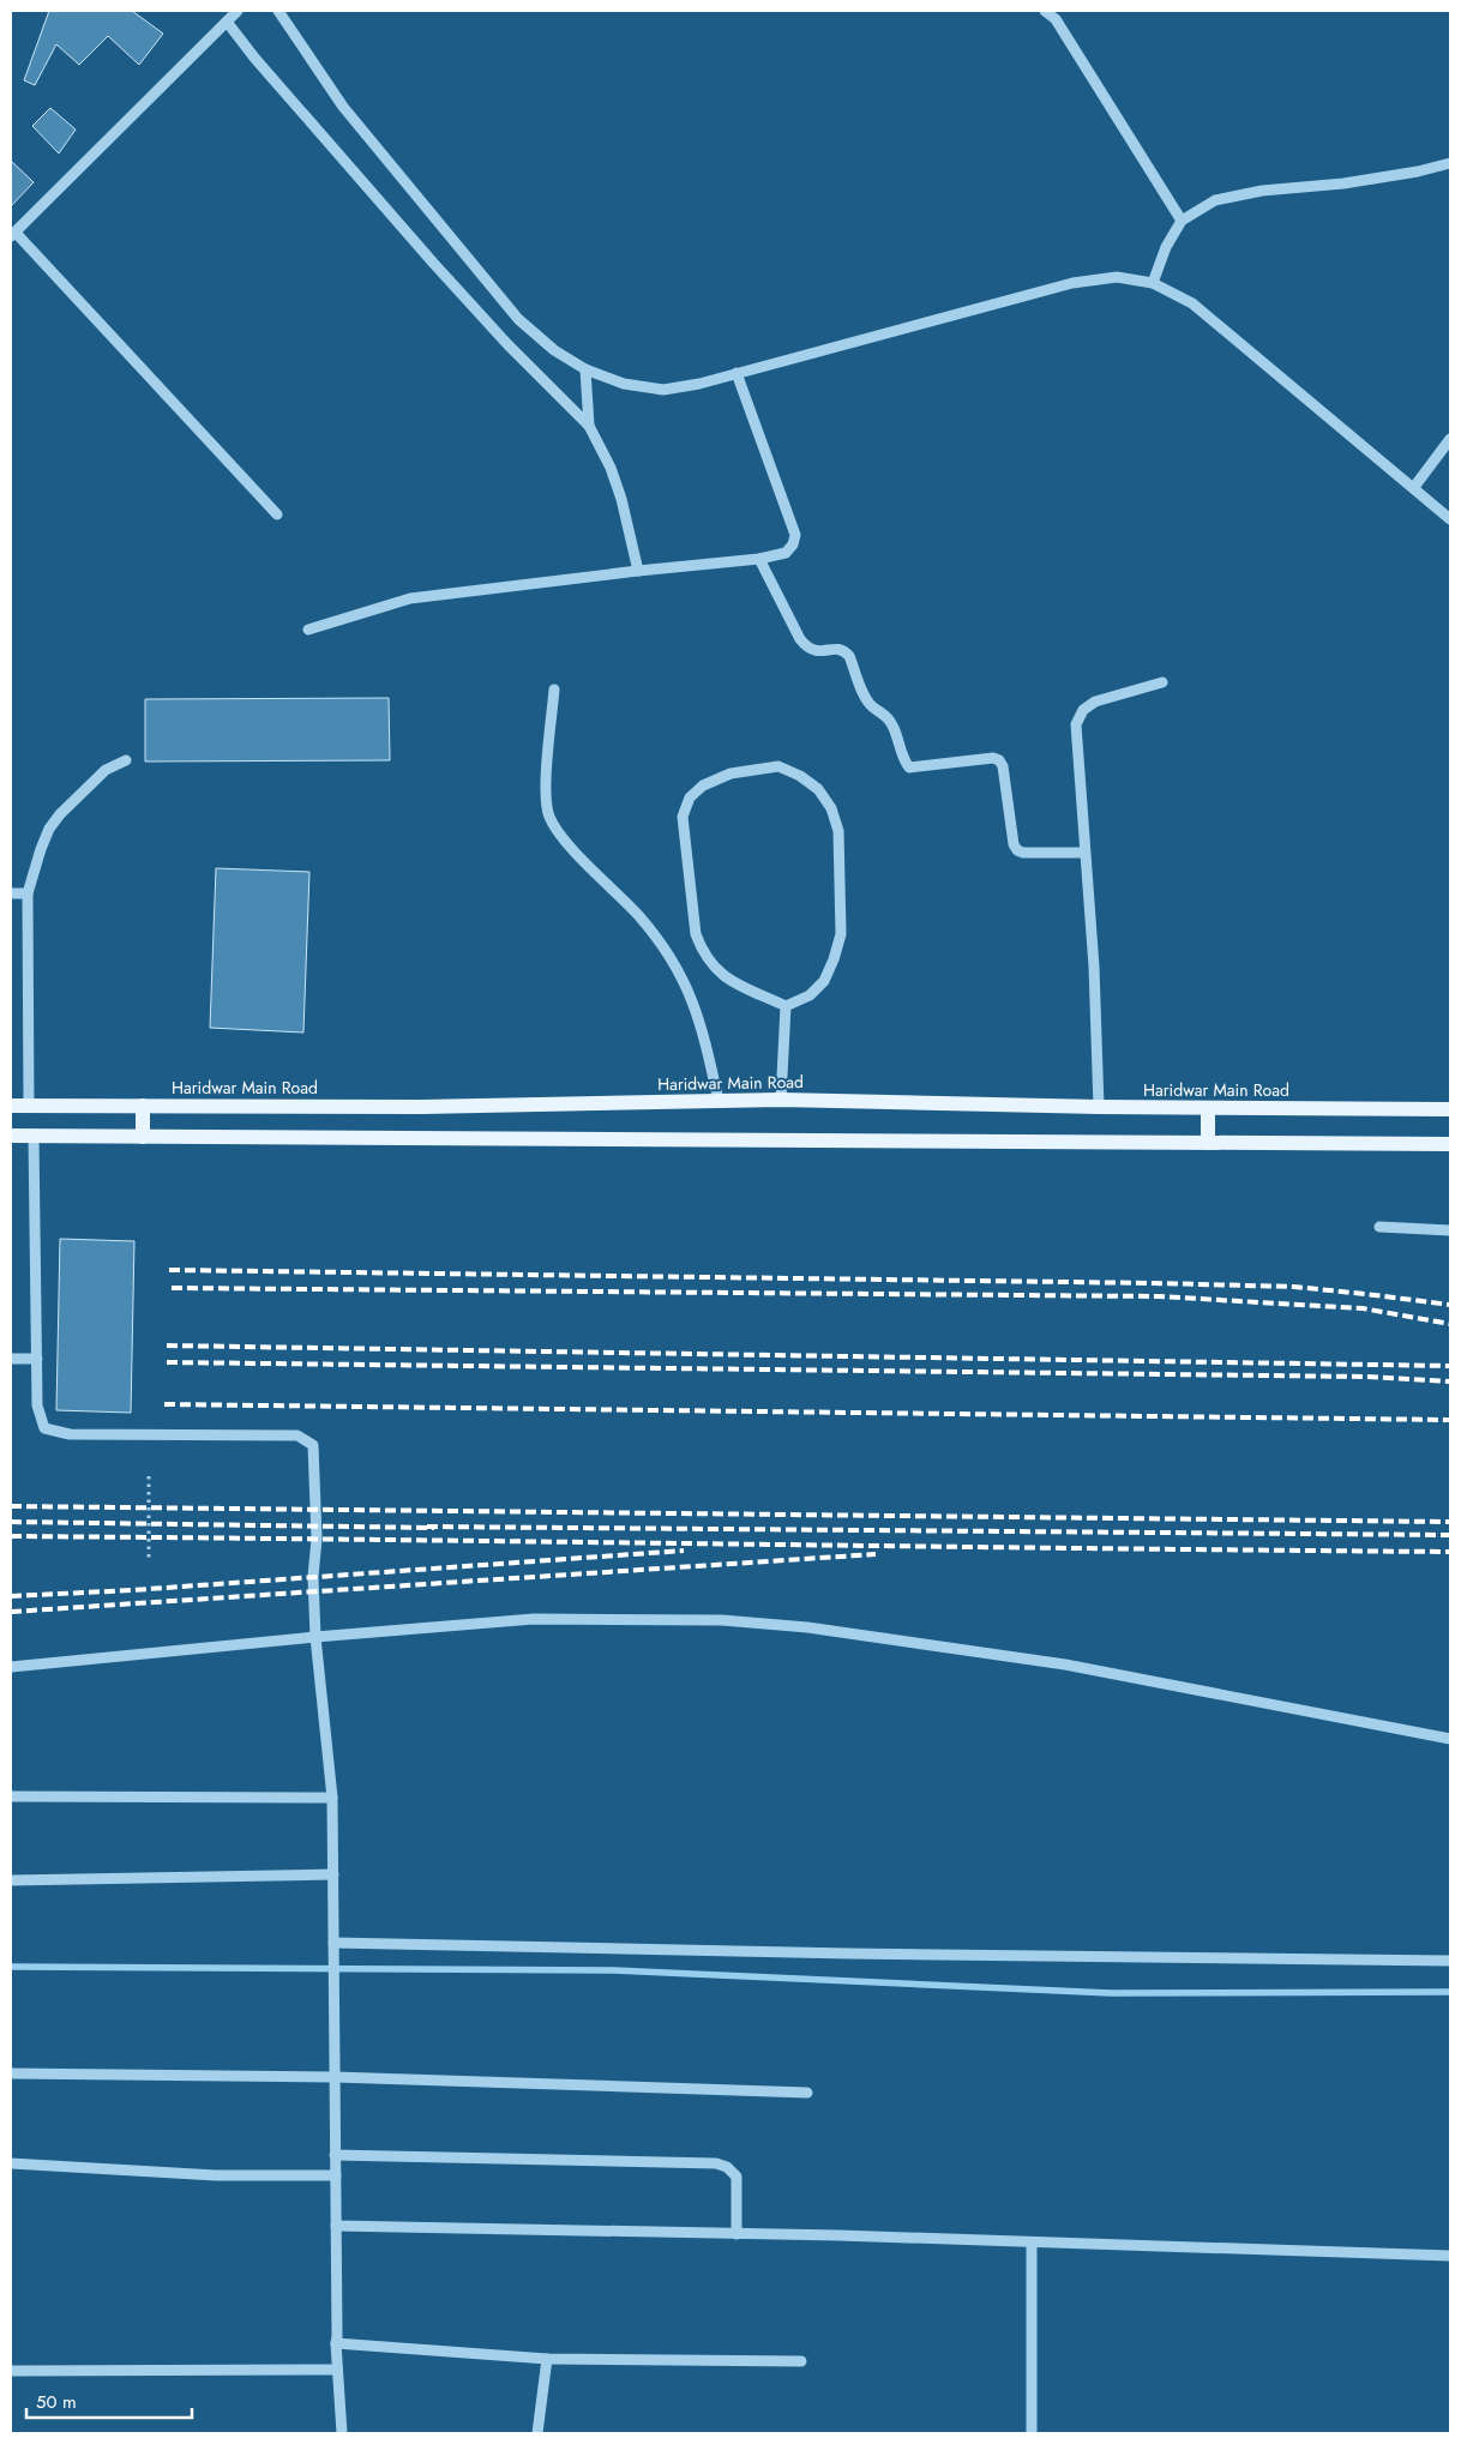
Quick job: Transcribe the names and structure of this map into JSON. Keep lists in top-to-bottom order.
{
  "streets": {
    "main road": ["Haridwar Main Road"]
  },
  "scale_bar": "50 m"
}
